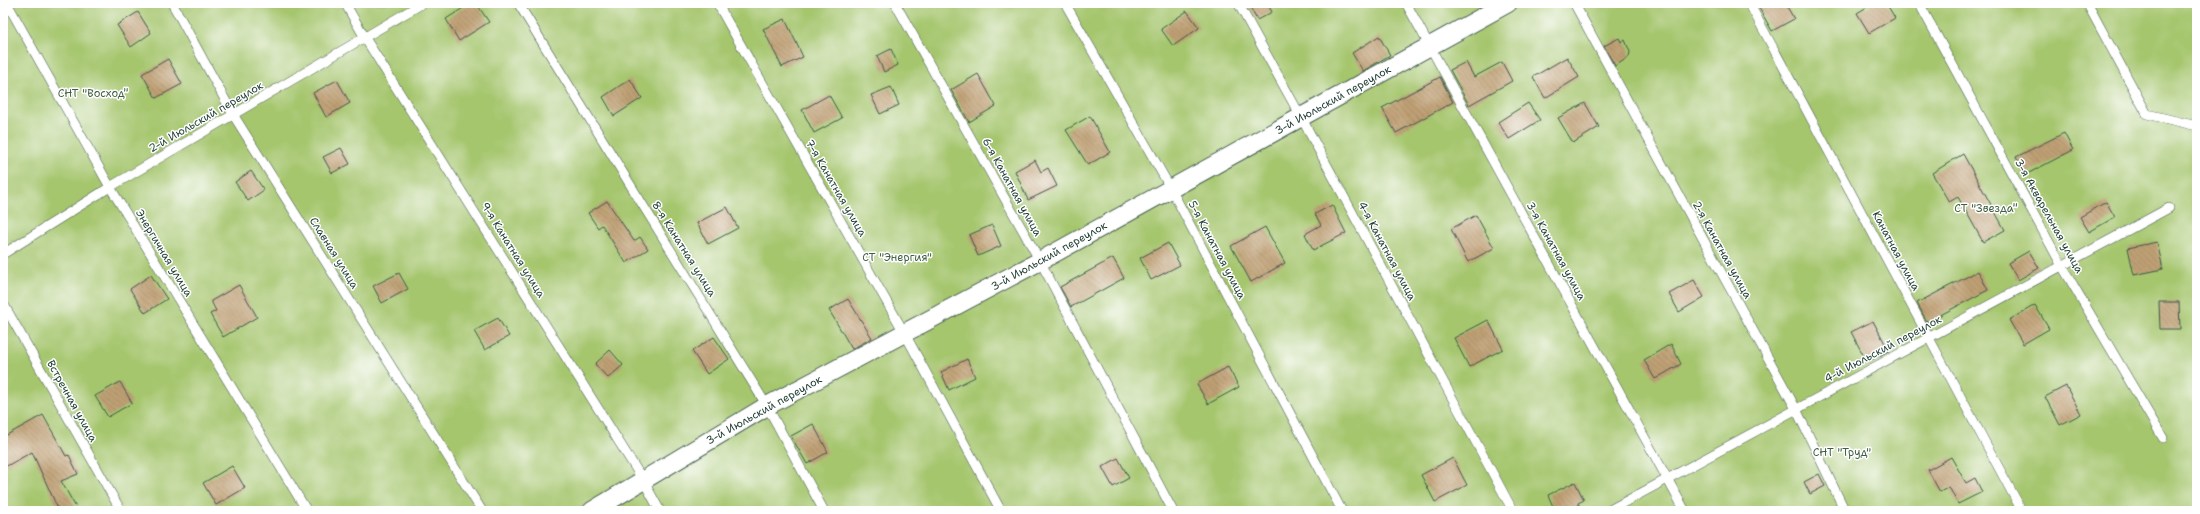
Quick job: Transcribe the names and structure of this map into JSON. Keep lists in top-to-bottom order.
{
  "streets": {
    "street": ["3-й Июльский переулок"],
    "lane": [
      "2-й Июльский переулок",
      "6-я Канатная улица",
      "7-я Канатная улица",
      "3-я Акварельная улица",
      "8-я Канатная улица",
      "9-я Канатная улица",
      "5-я Канатная улица",
      "2-я Канатная улица",
      "4-я Канатная улица",
      "3-я Канатная улица",
      "Канатная улица",
      "Энергичная улица",
      "Славная улица",
      "4-й Июльский переулок",
      "Встречная улица"
    ]
  },
  "crossings": [
    ["3-й Июльский переулок", "6-я Канатная улица"],
    ["3-й Июльский переулок", "7-я Канатная улица"],
    ["3-й Июльский переулок", "8-я Канатная улица"],
    ["3-й Июльский переулок", "9-я Канатная улица"],
    ["3-й Июльский переулок", "5-я Канатная улица"],
    ["3-й Июльский переулок", "4-я Канатная улица"],
    ["3-й Июльский переулок", "3-я Канатная улица"],
    ["2-й Июльский переулок", "9-я Канатная улица"],
    ["2-й Июльский переулок", "Энергичная улица"],
    ["2-й Июльский переулок", "Славная улица"],
    ["3-я Акварельная улица", "4-й Июльский переулок"],
    ["2-я Канатная улица", "4-й Июльский переулок"],
    ["3-я Канатная улица", "4-й Июльский переулок"],
    ["Канатная улица", "4-й Июльский переулок"]
  ],
  "parks": [
    "СНТ \"Восход\"",
    "СТ \"Звезда\"",
    "СТ \"Энергия\"",
    "СНТ \"Труд\""
  ]
}
